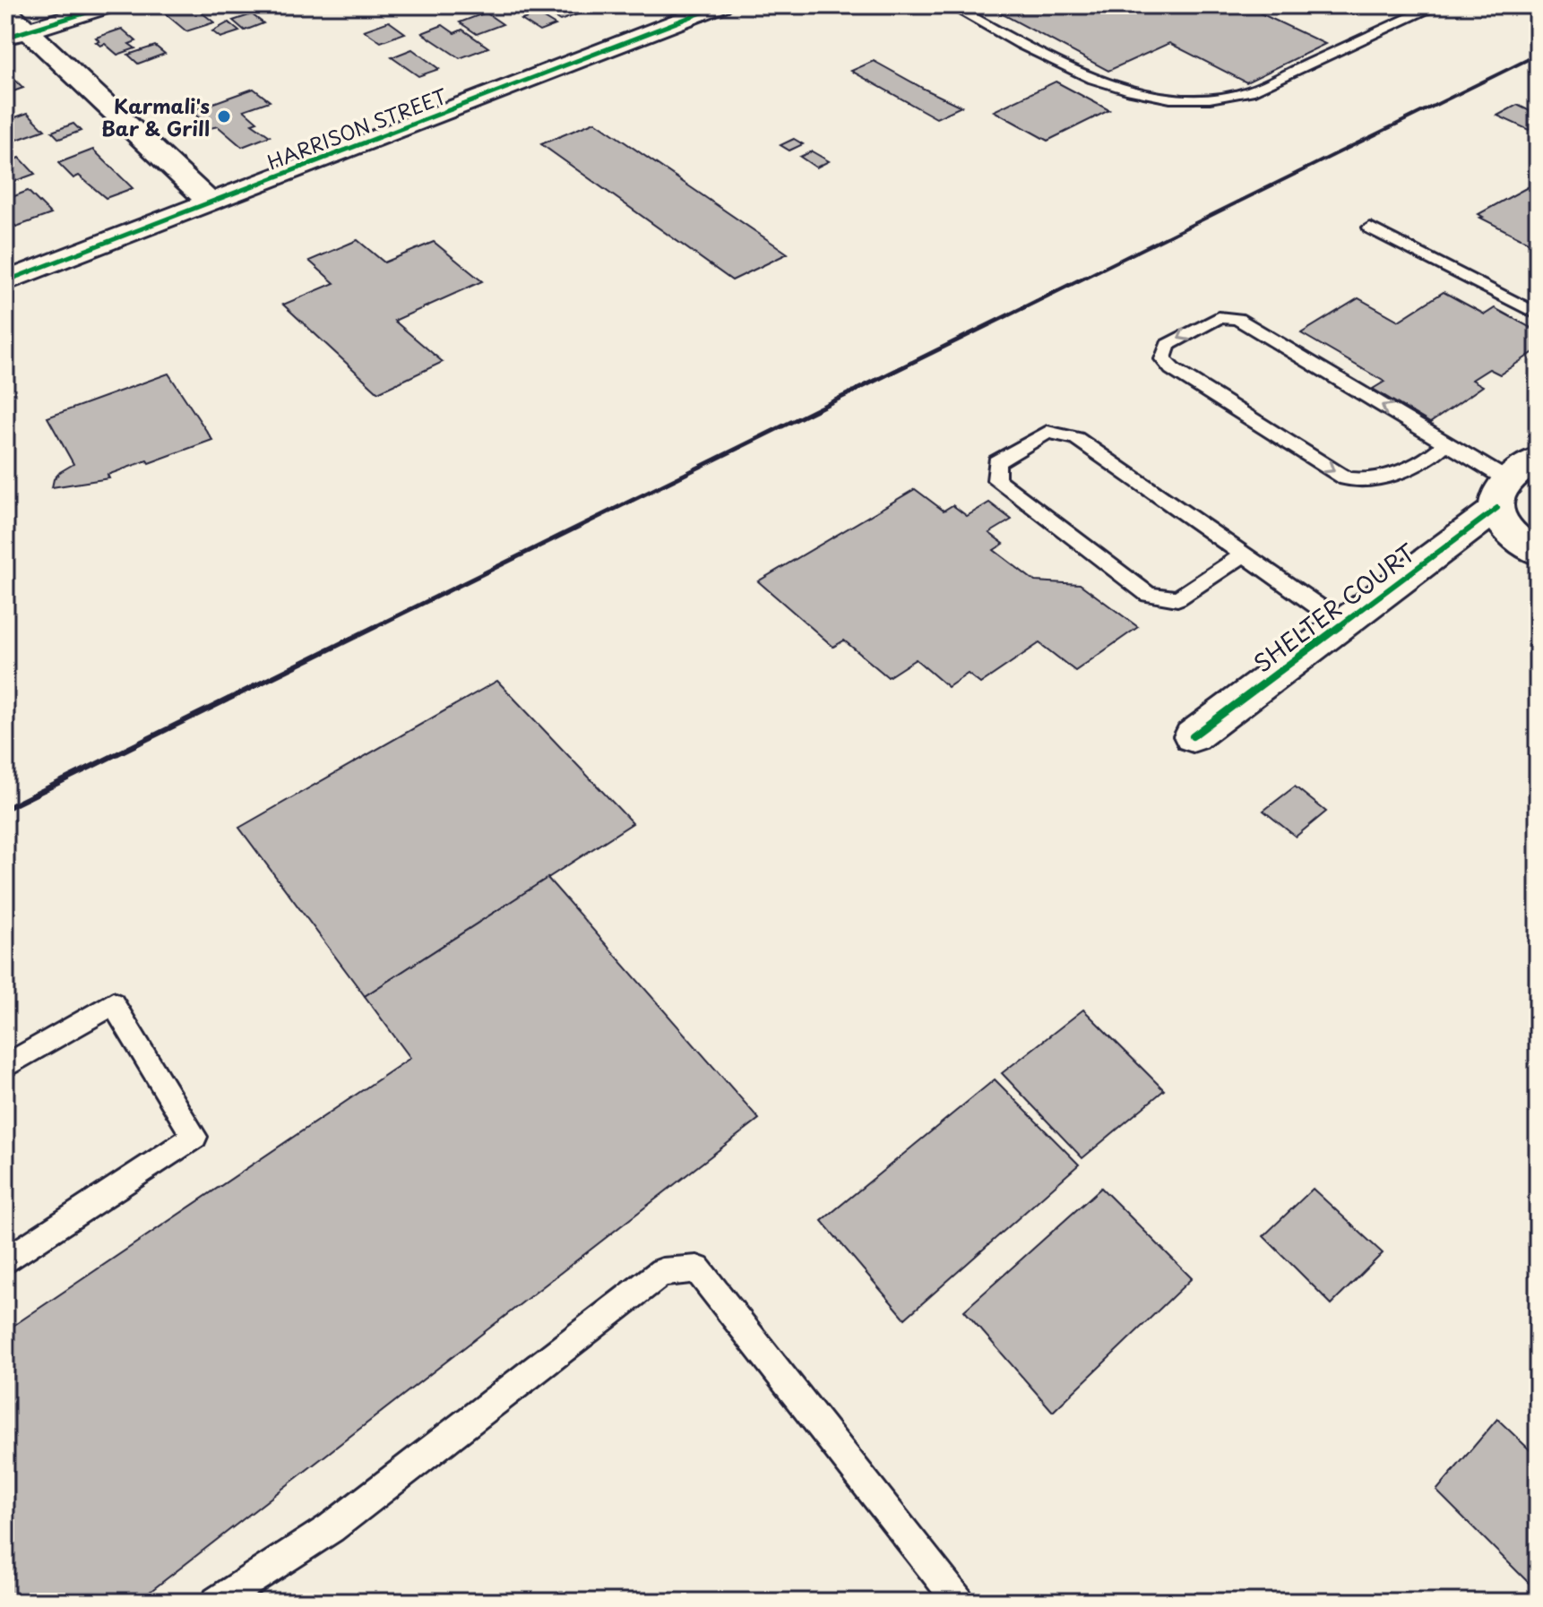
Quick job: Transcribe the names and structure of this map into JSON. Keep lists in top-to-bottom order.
{
  "streets": {
    "street": ["HARRISON STREET", "SHELTER COURT"]
  },
  "places": ["Karmali's Bar & Grill"]
}
